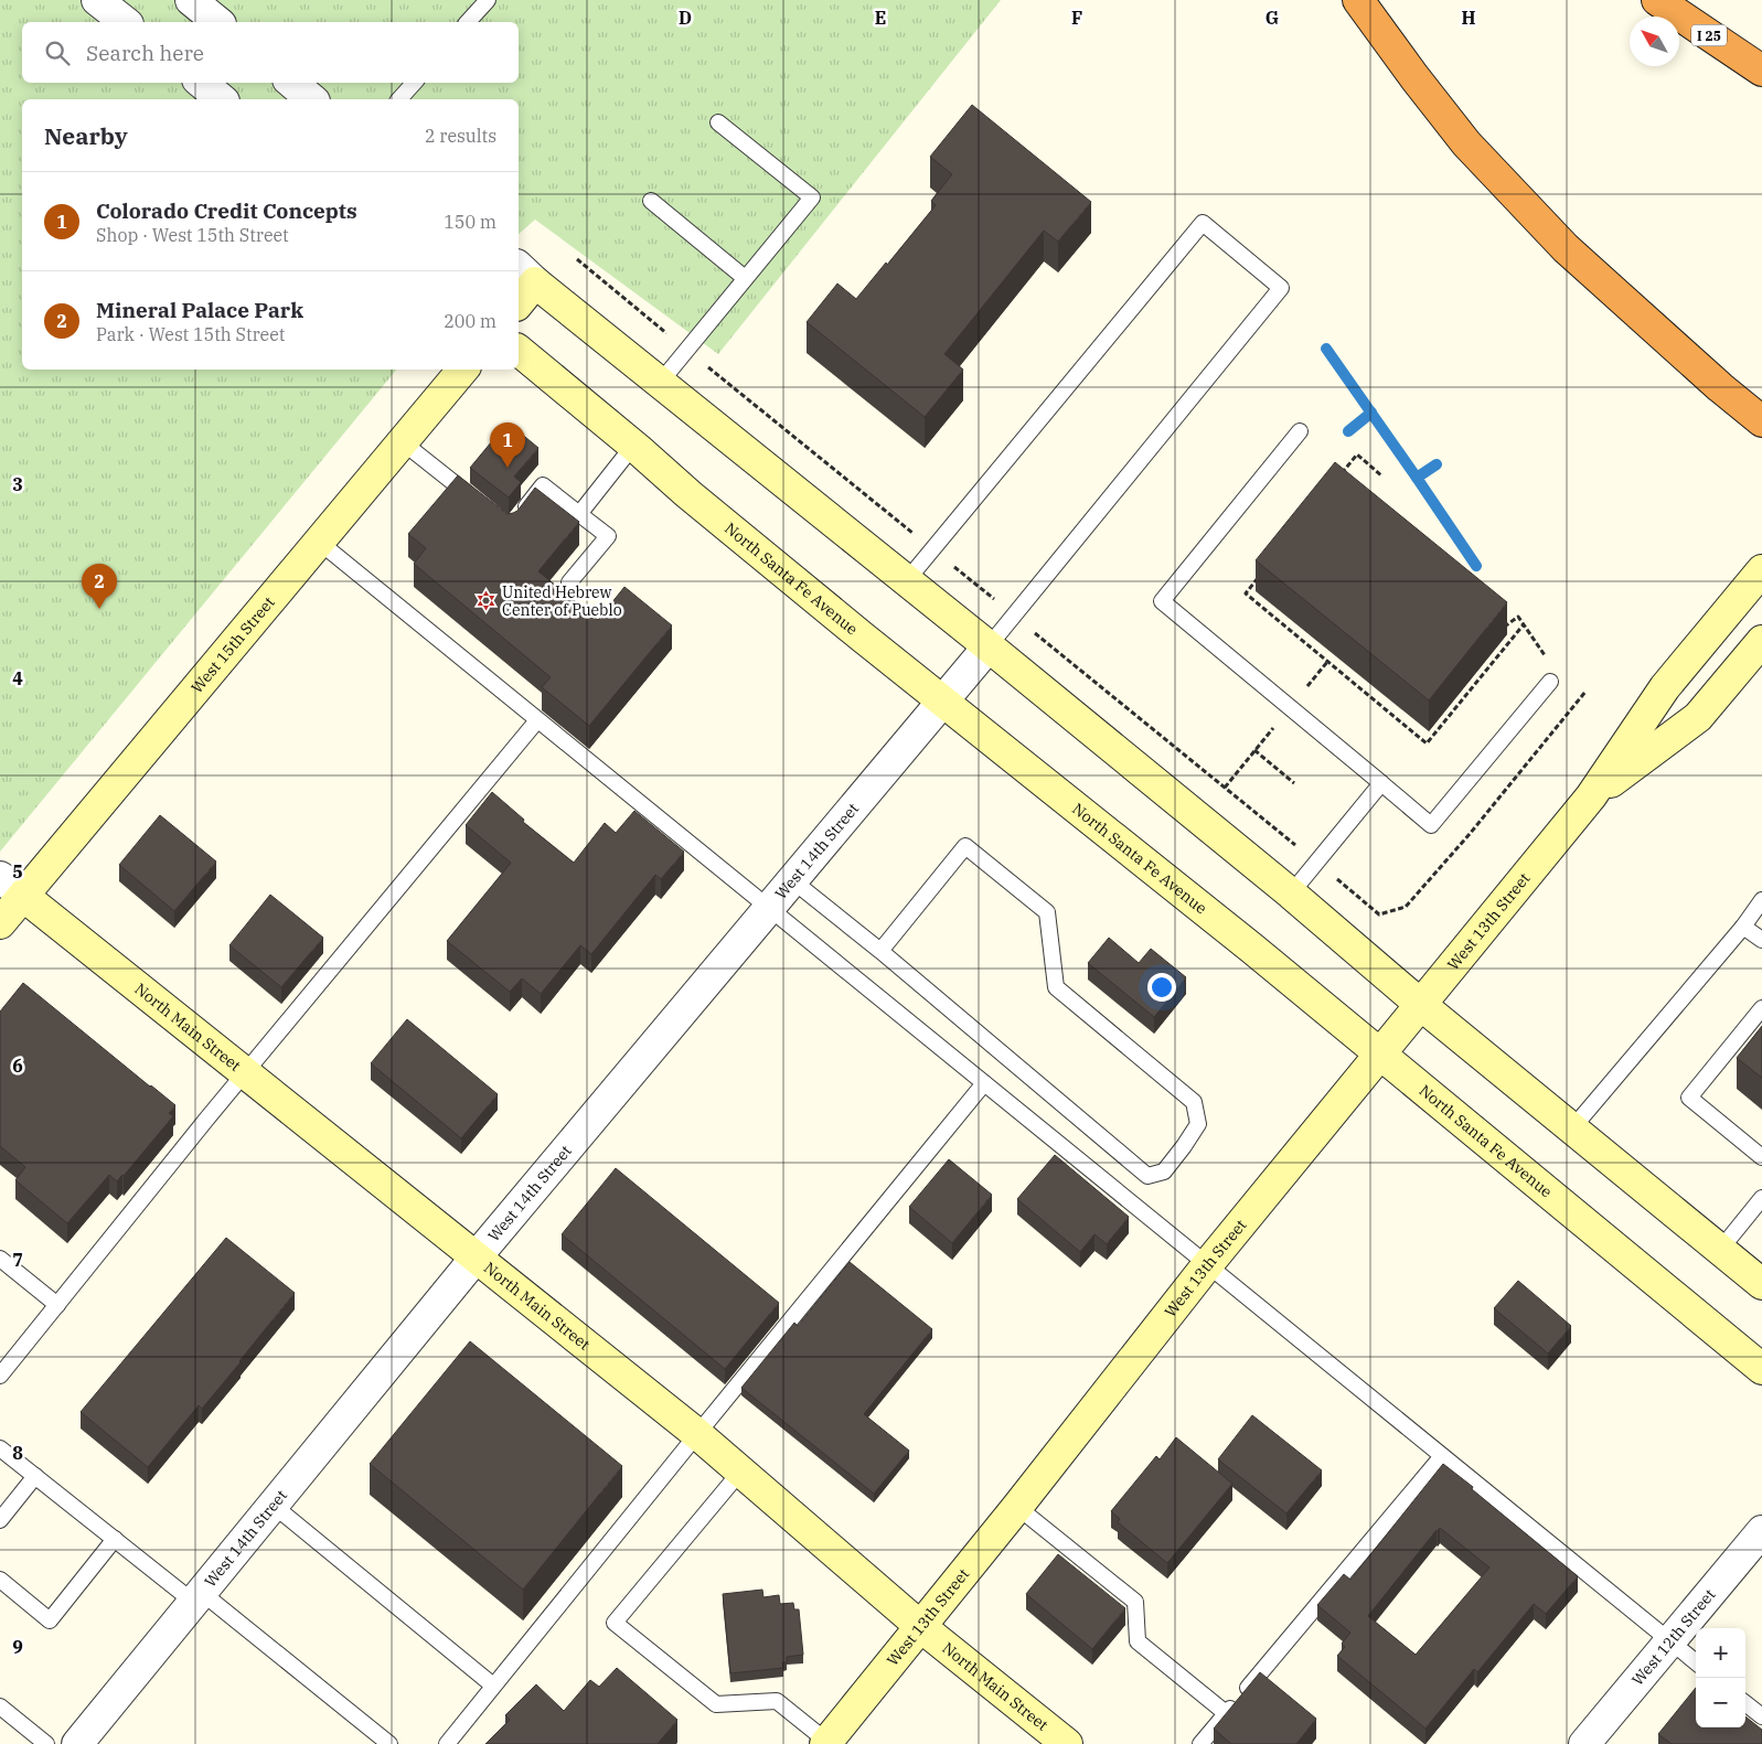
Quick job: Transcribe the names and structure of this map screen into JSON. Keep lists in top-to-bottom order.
{
  "streets": {
    "highway": ["I 25"],
    "street": [
      "North Santa Fe Avenue",
      "West 15th Street",
      "West 14th Street",
      "West 13th Street",
      "North Main Street",
      "West 12th Street"
    ]
  },
  "crossings": [
    ["North Santa Fe Avenue", "West 14th Street"],
    ["North Santa Fe Avenue", "West 13th Street"],
    ["West 15th Street", "North Main Street"],
    ["West 14th Street", "North Main Street"],
    ["West 13th Street", "North Main Street"]
  ],
  "places": {
    "synagogue": ["United Hebrew Center of Pueblo"]
  },
  "north": "top left",
  "page": {
    "search": "Search here",
    "heading": ["Nearby", "2 results"],
    "list": [
      {
        "mark": "1",
        "name": "Colorado Credit Concepts",
        "note": "Shop · West 15th Street",
        "value": "150 m"
      },
      {
        "mark": "2",
        "name": "Mineral Palace Park",
        "note": "Park · West 15th Street",
        "value": "200 m"
      }
    ],
    "pins": ["1", "2"],
    "map_buttons": ["+", "−"]
  },
  "grid": {
    "columns": [
      "D",
      "E",
      "F",
      "G",
      "H"
    ],
    "rows": [
      "3",
      "4",
      "5",
      "6",
      "7",
      "8",
      "9"
    ]
  }
}
